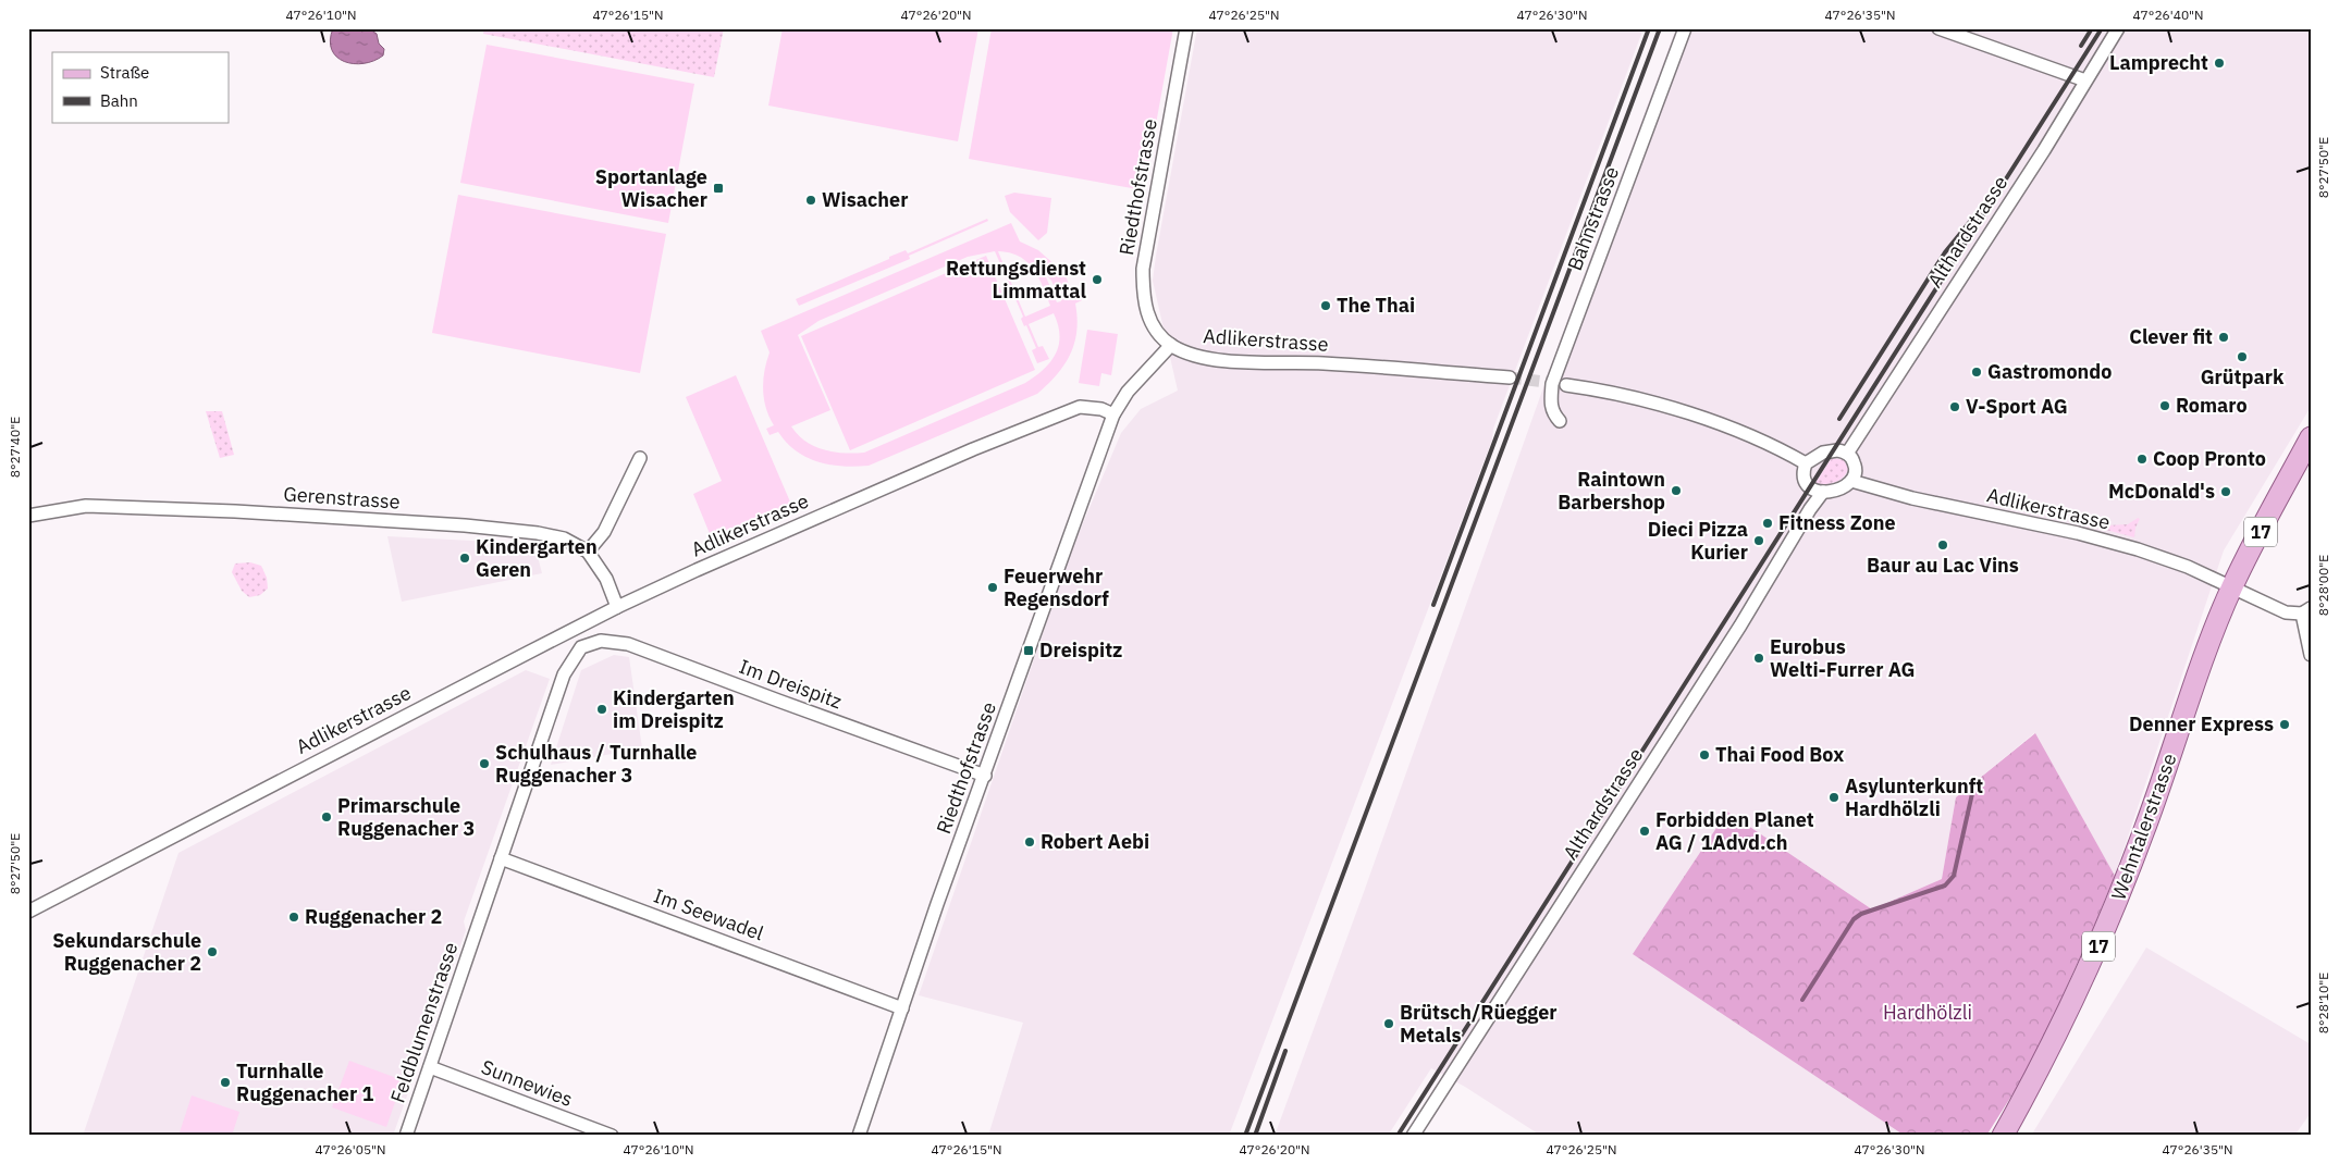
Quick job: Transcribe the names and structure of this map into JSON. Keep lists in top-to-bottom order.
{
  "streets": {
    "main road": ["17", "Wehntalerstrasse"],
    "street": [
      "Riedthofstrasse",
      "Bahnstrasse",
      "Althardstrasse",
      "Adlikerstrasse",
      "Gerenstrasse",
      "Im Dreispitz",
      "Im Seewadel",
      "Feldblumenstrasse",
      "Sunnewies"
    ]
  },
  "crossings": [
    ["Riedthofstrasse", "Adlikerstrasse"],
    ["Riedthofstrasse", "Im Dreispitz"],
    ["Riedthofstrasse", "Im Seewadel"],
    ["Althardstrasse", "Adlikerstrasse"],
    ["Adlikerstrasse", "Gerenstrasse"],
    ["Adlikerstrasse", "17"],
    ["Adlikerstrasse", "Wehntalerstrasse"],
    ["17", "Wehntalerstrasse"],
    ["Im Dreispitz", "Feldblumenstrasse"],
    ["Im Seewadel", "Feldblumenstrasse"],
    ["Feldblumenstrasse", "Sunnewies"]
  ],
  "parks": ["Hardhölzli"],
  "places": {
    "other": [
      "Lamprecht",
      "Wisacher",
      "Rettungsdienst Limmattal",
      "The Thai",
      "Clever fit",
      "Grütpark",
      "Gastromondo",
      "Romaro",
      "V-Sport AG",
      "Coop Pronto",
      "Raintown Barbershop",
      "McDonald's",
      "Fitness Zone",
      "Dieci Pizza Kurier",
      "Baur au Lac Vins",
      "Kindergarten Geren",
      "Feuerwehr Regensdorf",
      "Eurobus Welti-Furrer AG",
      "Kindergarten im Dreispitz",
      "Denner Express",
      "Thai Food Box",
      "Schulhaus / Turnhalle Ruggenacher 3",
      "Asylunterkunft Hardhölzli",
      "Primarschule Ruggenacher 3",
      "Forbidden Planet AG / 1Advd.ch",
      "Robert Aebi",
      "Ruggenacher 2",
      "Sekundarschule Ruggenacher 2",
      "Brütsch/Rüegger Metals",
      "Turnhalle Ruggenacher 1"
    ],
    "transit": ["Sportanlage Wisacher", "Dreispitz"]
  },
  "legend": ["Straße", "Bahn"],
  "coordinates": [
    "47°26'10\"N",
    "47°26'15\"N",
    "47°26'20\"N",
    "47°26'25\"N",
    "47°26'30\"N",
    "47°26'35\"N",
    "47°26'40\"N",
    "8°27'50\"E",
    "8°27'40\"E",
    "8°28'00\"E",
    "8°28'10\"E",
    "47°26'05\"N"
  ]
}
